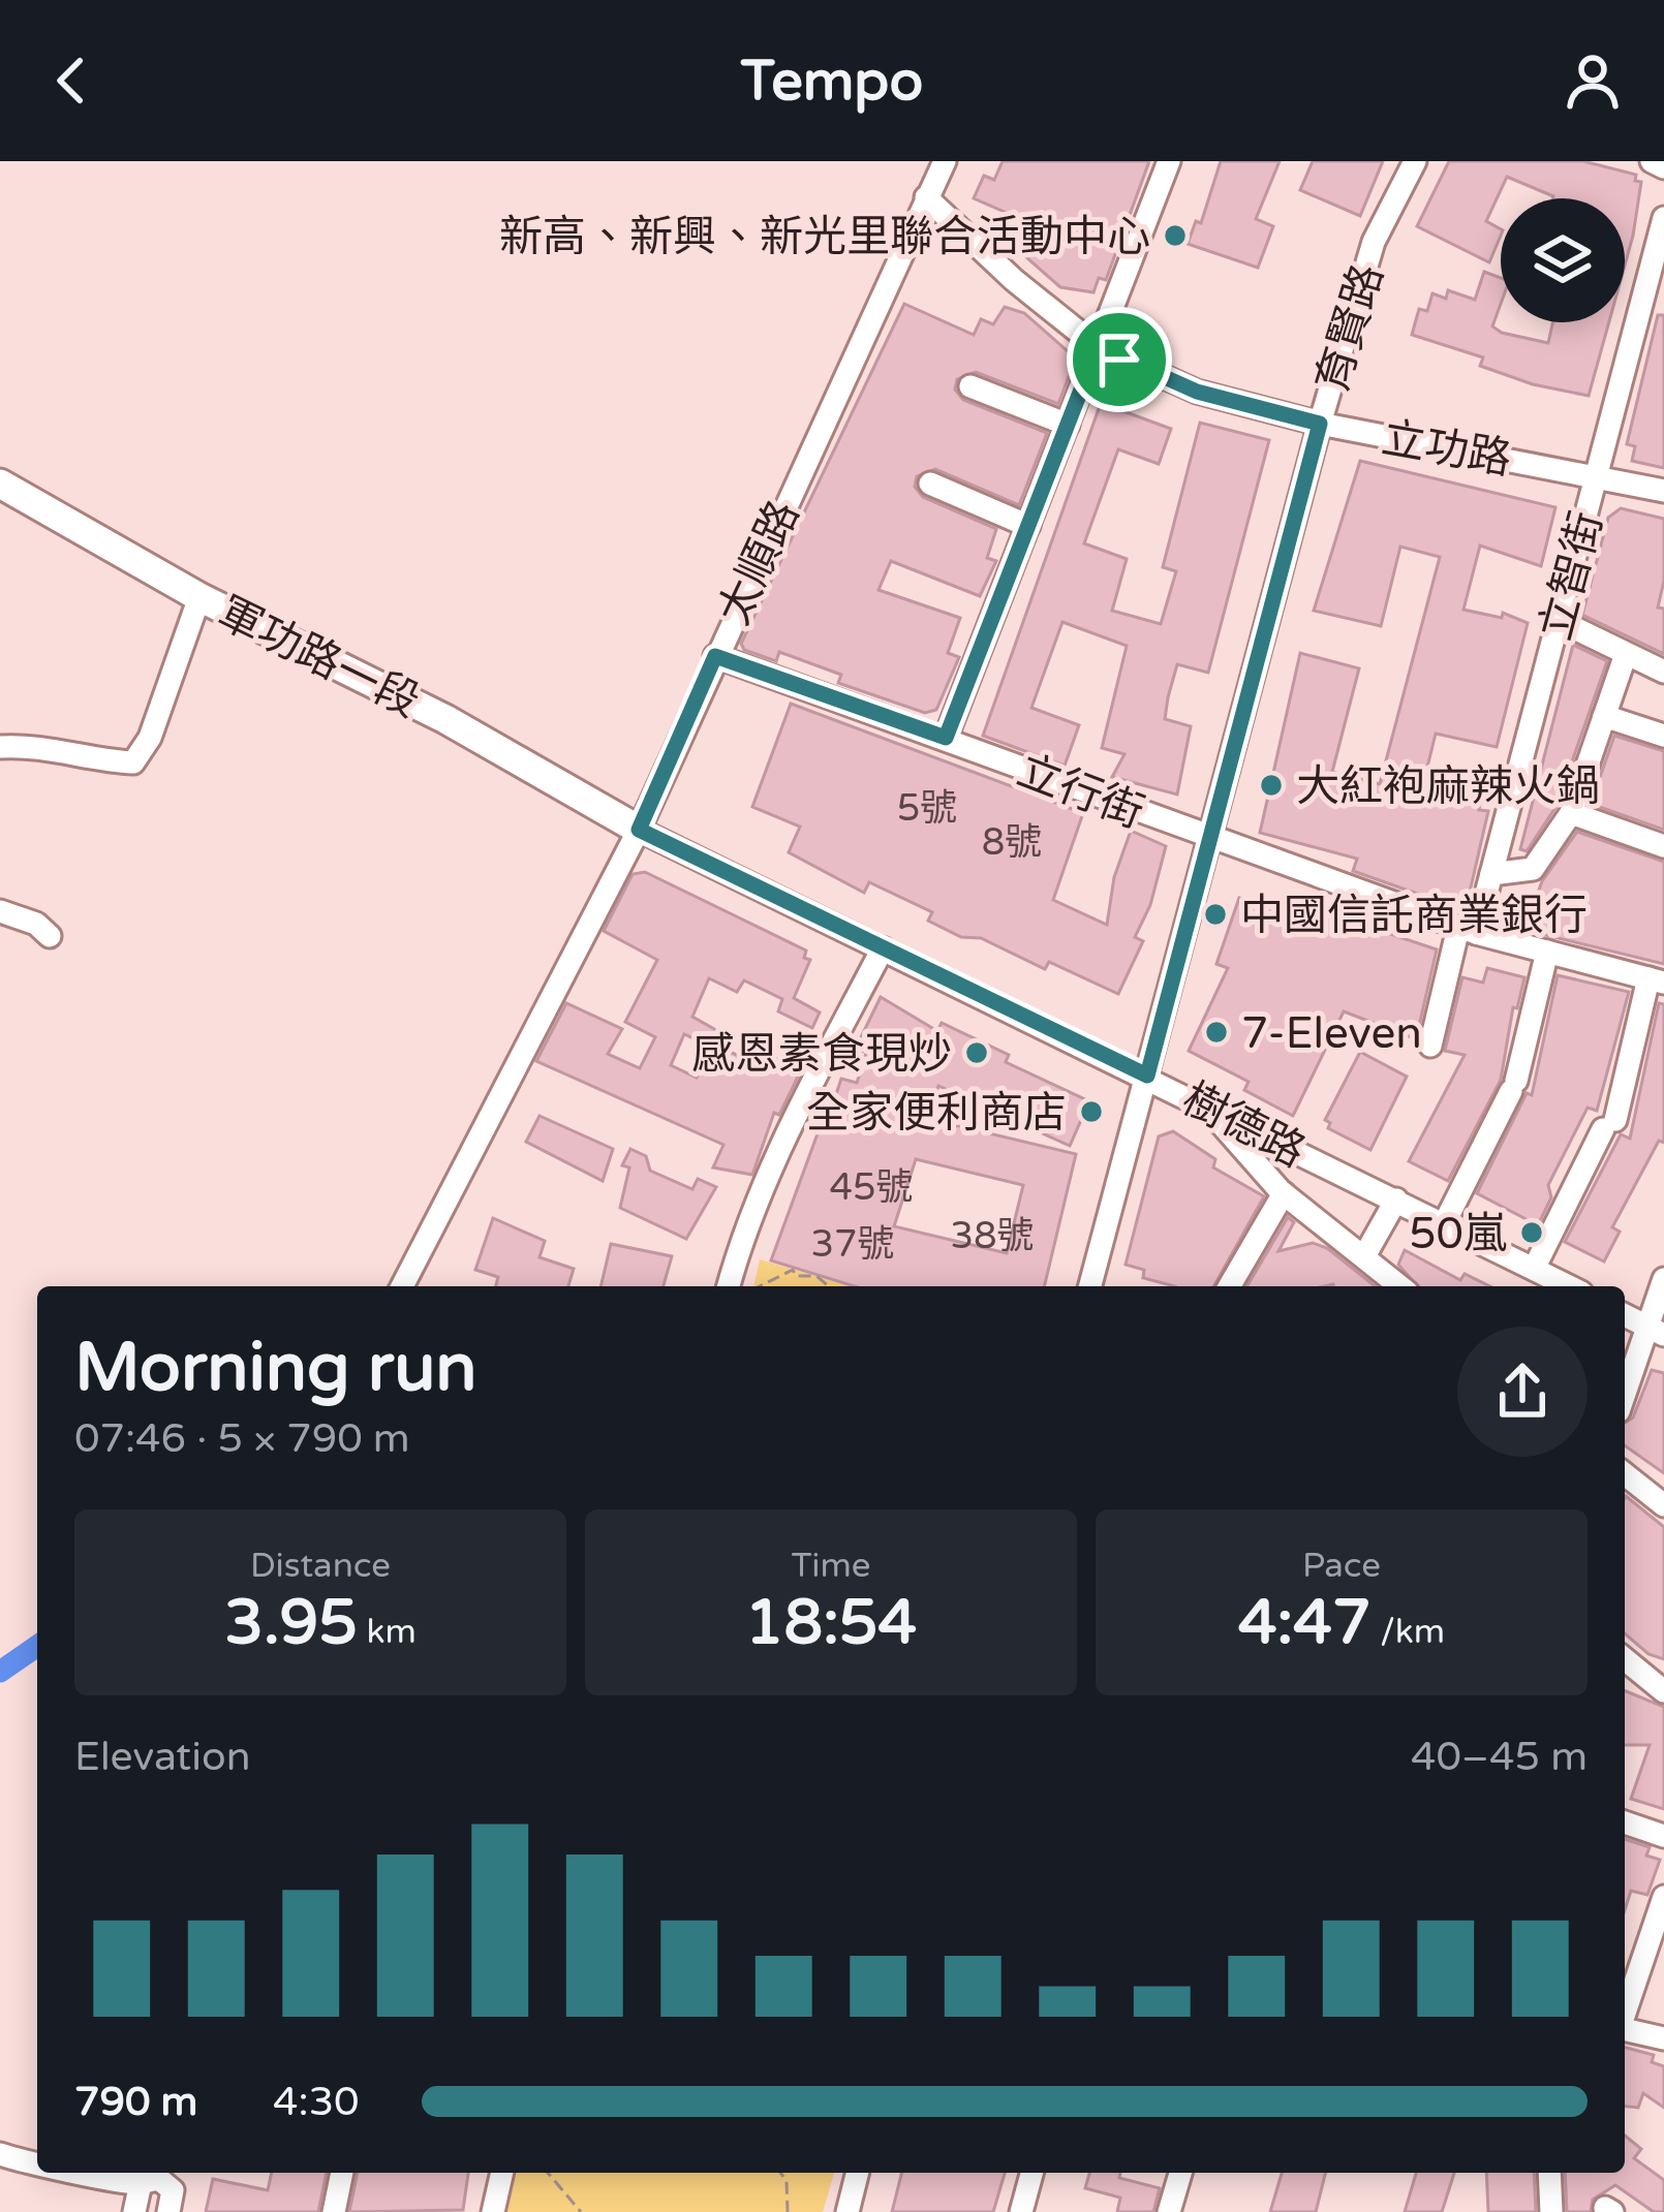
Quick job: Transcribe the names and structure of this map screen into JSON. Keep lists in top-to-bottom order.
{
  "streets": {
    "main road": ["軍功路一段"],
    "street": [
      "育賢路",
      "立功路",
      "太順路",
      "立智街",
      "立行街",
      "樹德路"
    ]
  },
  "crossings": [
    ["育賢路", "立功路"],
    ["育賢路", "立行街"],
    ["育賢路", "樹德路"],
    ["立功路", "太順路"],
    ["立功路", "立智街"],
    ["太順路", "軍功路一段"],
    ["太順路", "立行街"],
    ["太順路", "樹德路"],
    ["立智街", "立行街"],
    ["軍功路一段", "樹德路"]
  ],
  "places": [
    "新高、新興、新光里聯合活動中心",
    "大紅袍麻辣火鍋",
    "中國信託商業銀行",
    "7-Eleven",
    "感恩素食現炒",
    "全家便利商店",
    "50嵐"
  ],
  "house_numbers": [
    "5號",
    "8號",
    "45號",
    "38號",
    "37號"
  ],
  "page": {
    "header": "Tempo",
    "heading": ["Morning run", "07:46 · 5 × 790 m"],
    "stats": [
      ["Distance", "3.95 km"],
      ["Time", "18:54"],
      ["Pace", "4:47 /km"]
    ],
    "chart": ["Elevation", "40–45 m"],
    "list": [
      {
        "name": "790 m",
        "note": "4:30"
      }
    ]
  }
}
